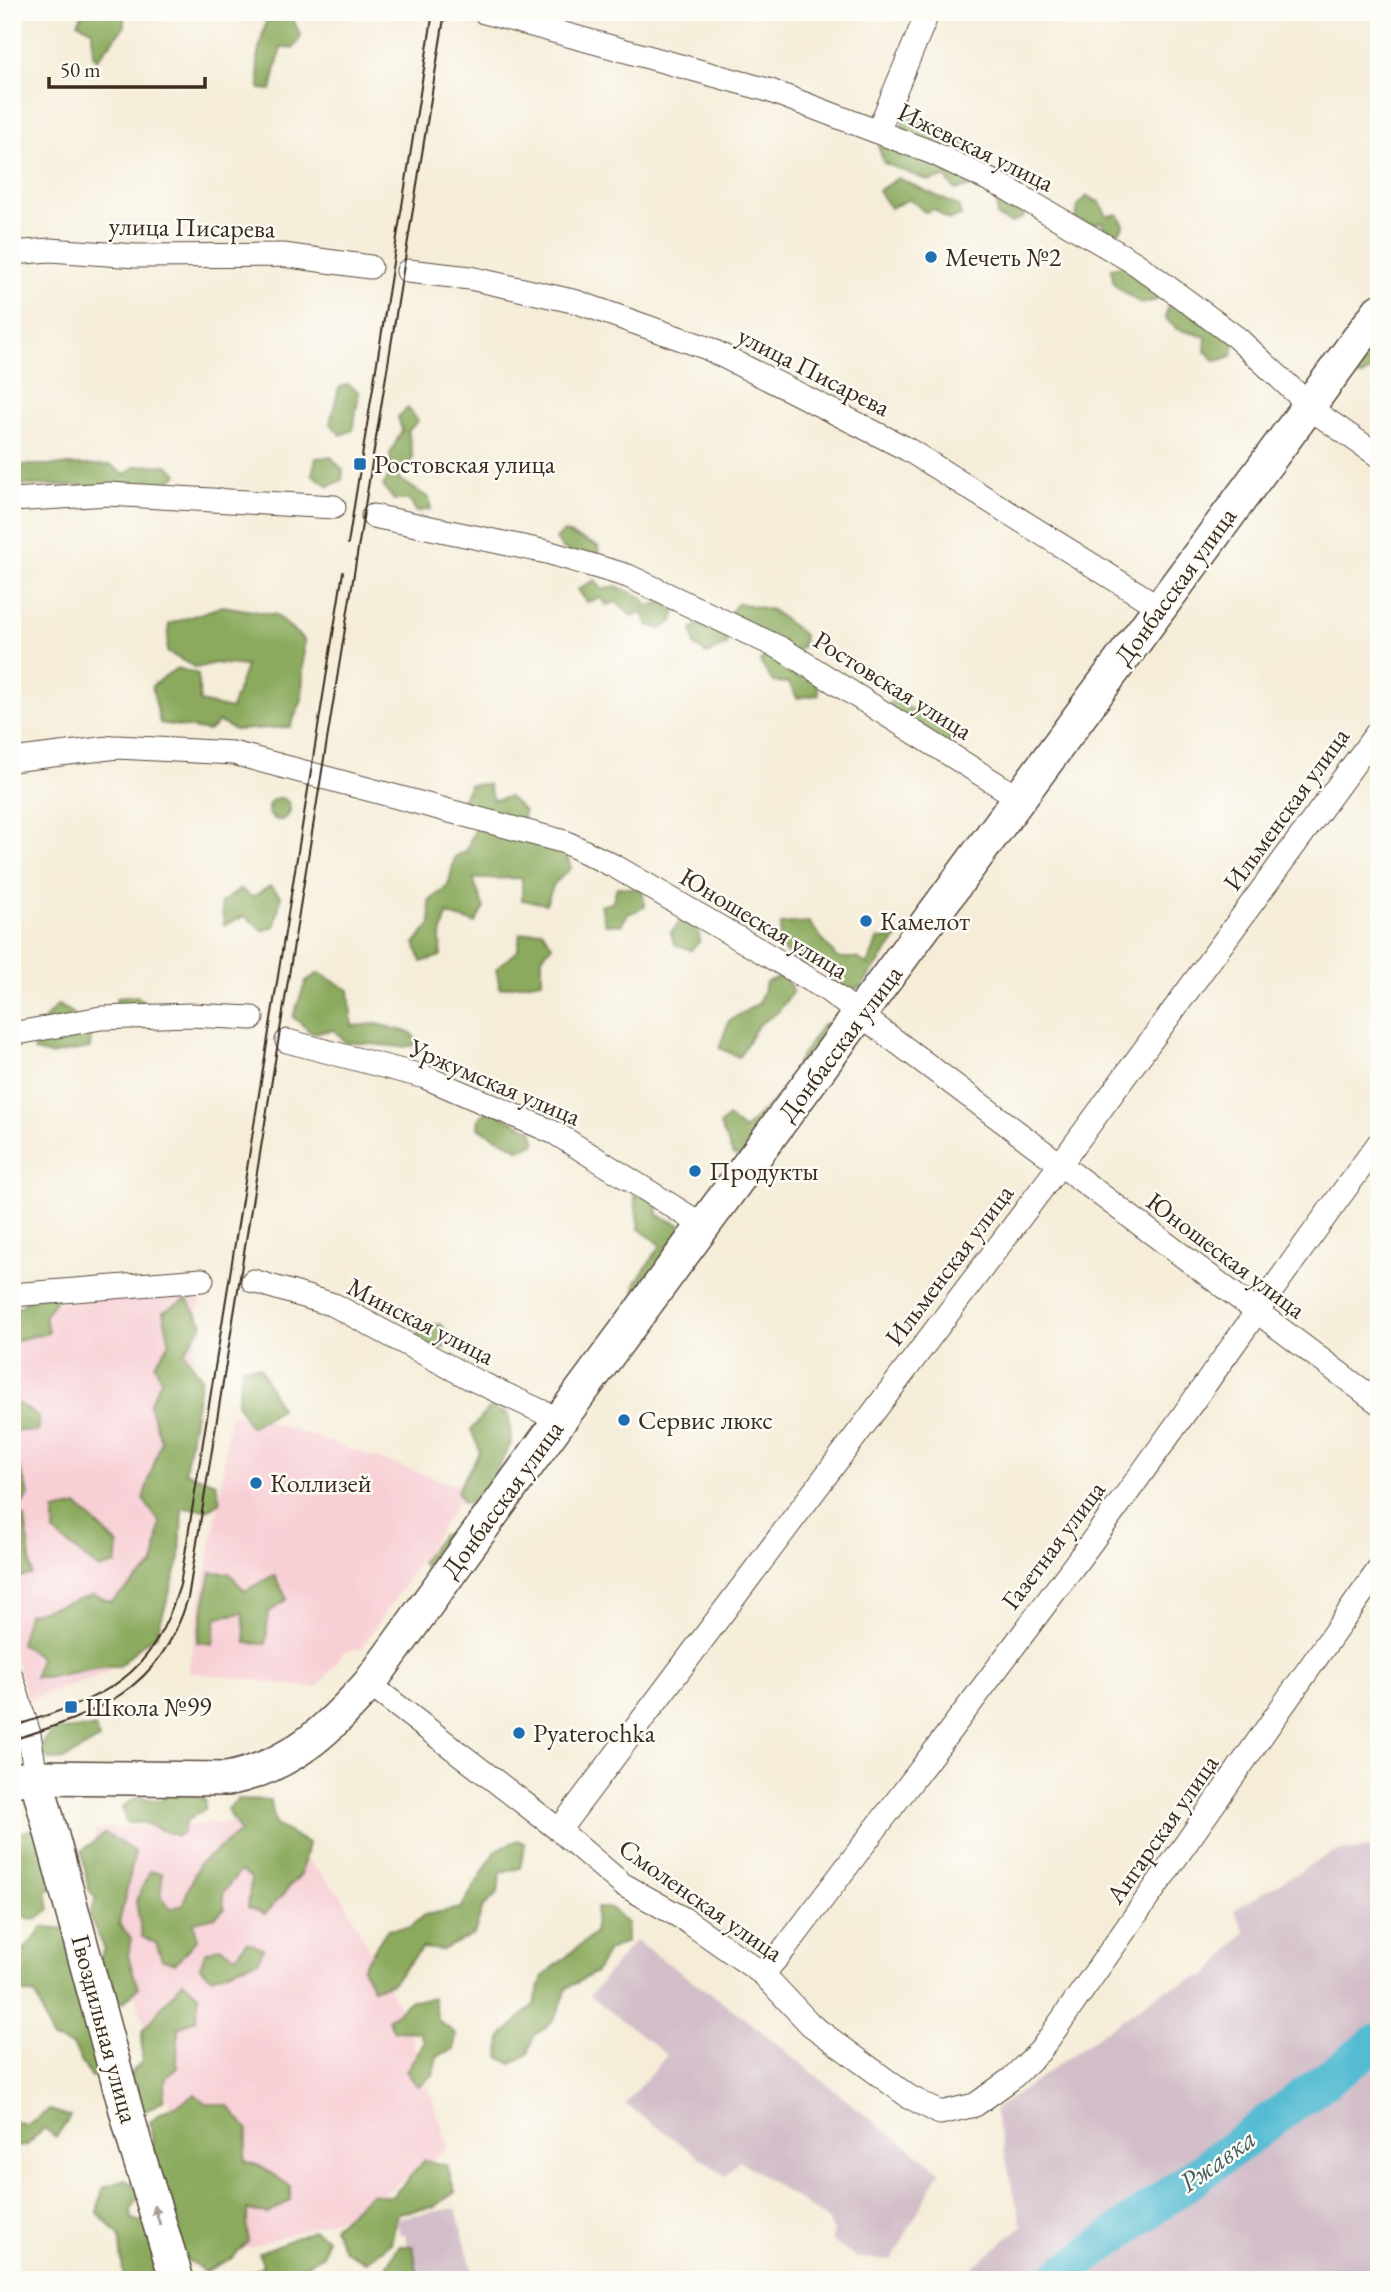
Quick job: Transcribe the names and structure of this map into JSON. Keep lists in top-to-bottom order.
{
  "streets": {
    "street": [
      "Ижевская улица",
      "улица Писарева",
      "Донбасская улица",
      "Ростовская улица",
      "Ильменская улица",
      "Юношеская улица",
      "Уржумская улица",
      "Минская улица",
      "Газетная улица",
      "Ангарская улица",
      "Смоленская улица",
      "Гвоздильная улица"
    ]
  },
  "crossings": [
    ["Ижевская улица", "Донбасская улица"],
    ["улица Писарева", "Донбасская улица"],
    ["Донбасская улица", "Ростовская улица"],
    ["Донбасская улица", "Юношеская улица"],
    ["Донбасская улица", "Уржумская улица"],
    ["Донбасская улица", "Минская улица"],
    ["Донбасская улица", "Смоленская улица"],
    ["Донбасская улица", "Гвоздильная улица"],
    ["Ильменская улица", "Юношеская улица"],
    ["Ильменская улица", "Смоленская улица"],
    ["Юношеская улица", "Газетная улица"],
    ["Газетная улица", "Смоленская улица"],
    ["Ангарская улица", "Смоленская улица"]
  ],
  "one_way": ["Гвоздильная улица"],
  "water": ["Ржавка"],
  "places": {
    "other": [
      "Мечеть №2",
      "Камелот",
      "Продукты",
      "Сервис люкс",
      "Коллизей",
      "Pyaterochka"
    ],
    "transit": ["Ростовская улица", "Школа №99"]
  },
  "scale_bar": "50 m"
}
